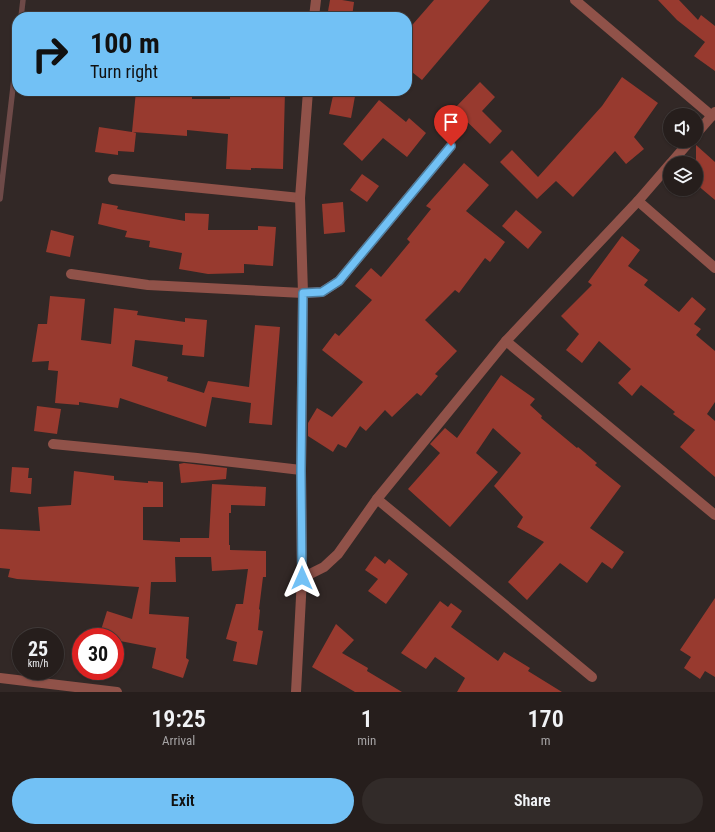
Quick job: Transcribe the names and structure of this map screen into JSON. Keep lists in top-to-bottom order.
{
  "page": {
    "turn": ["100 m", "Turn right"],
    "speed": "25 km/h",
    "limit": "30",
    "eta": [
      "19:25",
      "Arrival",
      "1",
      "min",
      "170",
      "m"
    ],
    "buttons": ["Exit", "Share"]
  }
}
